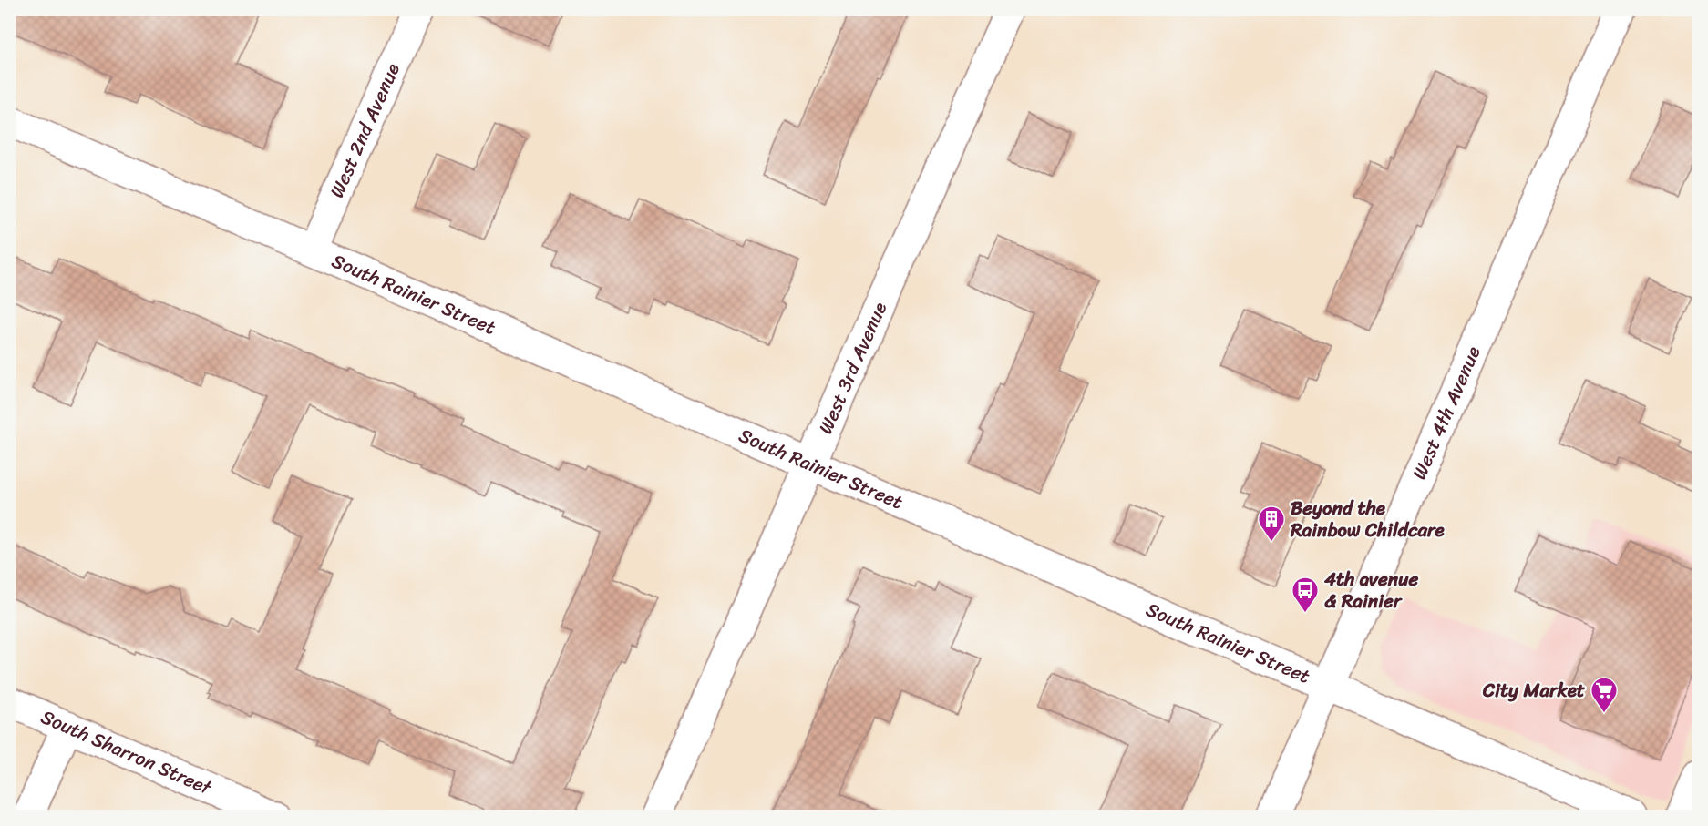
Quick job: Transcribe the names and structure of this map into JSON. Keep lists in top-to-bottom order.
{
  "streets": {
    "street": [
      "West 2nd Avenue",
      "South Rainier Street",
      "West 3rd Avenue",
      "West 4th Avenue",
      "South Sharron Street"
    ]
  },
  "crossings": [
    ["West 2nd Avenue", "South Rainier Street"],
    ["South Rainier Street", "West 3rd Avenue"],
    ["South Rainier Street", "West 4th Avenue"]
  ],
  "places": {
    "building": ["Beyond the Rainbow Childcare"],
    "bus stop": ["4th avenue & Rainier"],
    "supermarket": ["City Market"]
  }
}
